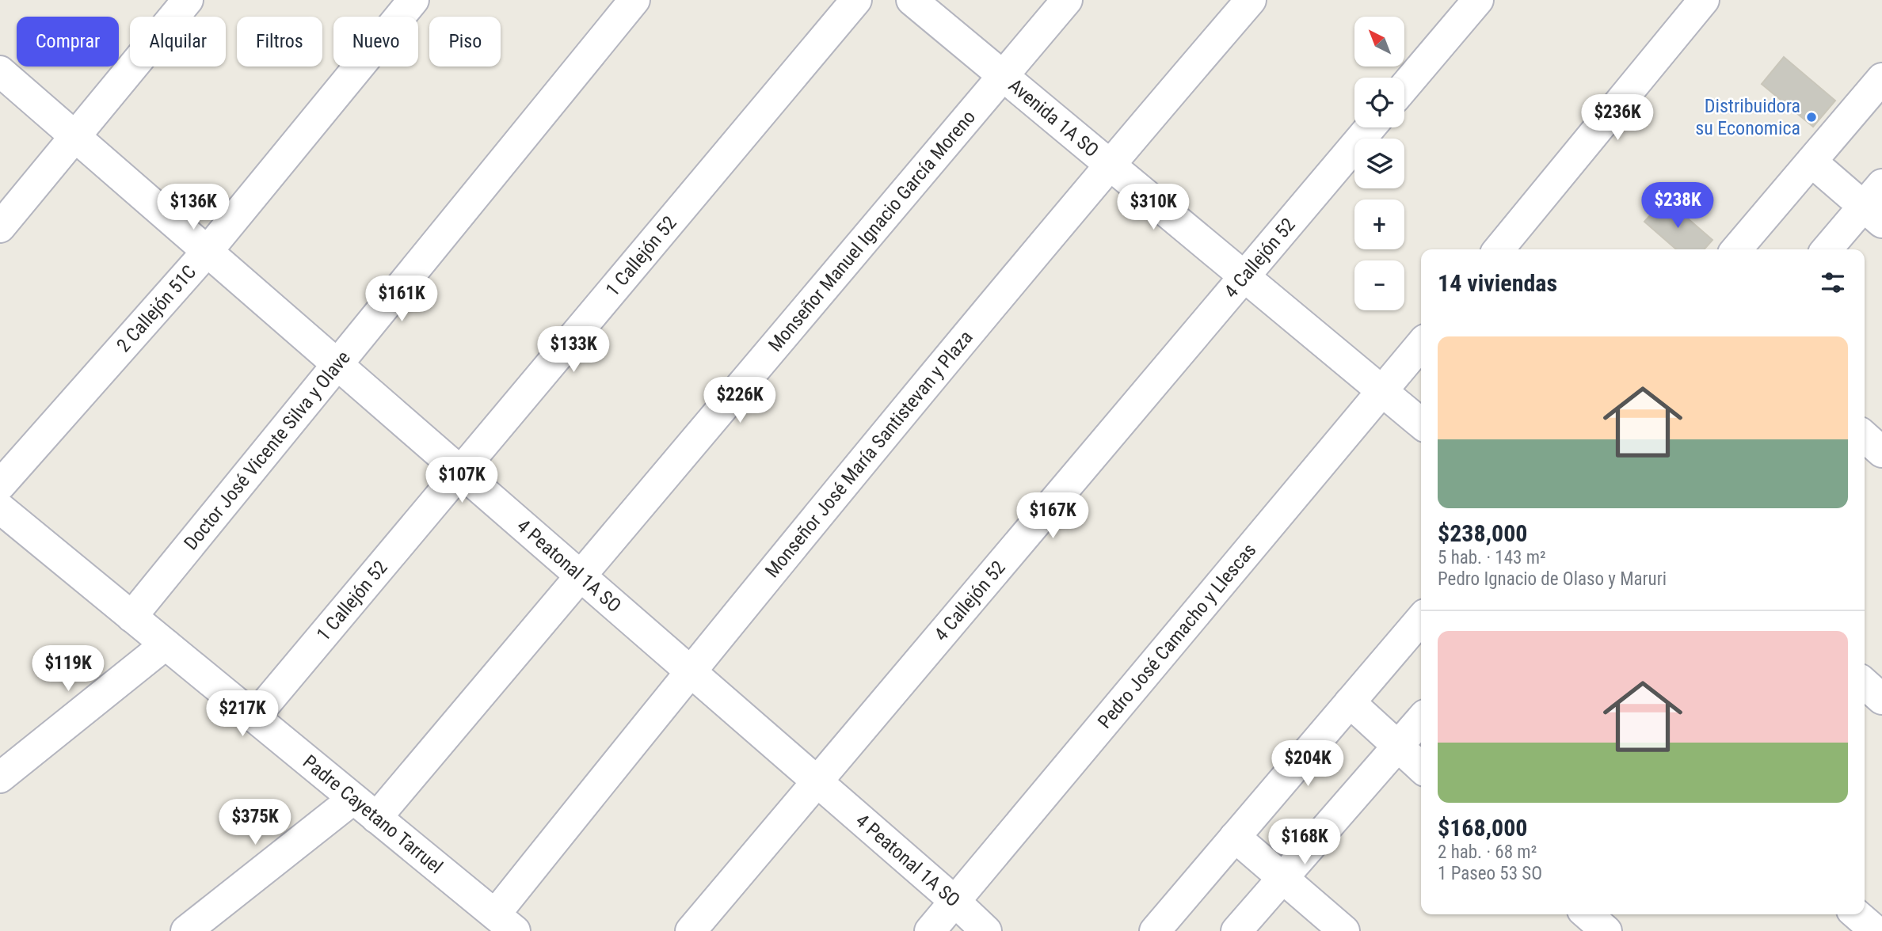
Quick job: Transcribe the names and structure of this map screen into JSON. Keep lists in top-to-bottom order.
{
  "streets": {
    "street": [
      "Avenida 1A SO",
      "Monseñor Manuel Ignacio García Moreno",
      "1 Callejón 52",
      "4 Callejón 52",
      "2 Callejón 51C",
      "Doctor José Vicente Silva y Olave",
      "Monseñor José María Santistevan y Plaza",
      "4 Peatonal 1A SO",
      "Pedro José Camacho y Llescas",
      "Padre Cayetano Tarruel"
    ]
  },
  "crossings": [
    ["Avenida 1A SO", "Monseñor Manuel Ignacio García Moreno"],
    ["Avenida 1A SO", "4 Callejón 52"],
    ["Avenida 1A SO", "Monseñor José María Santistevan y Plaza"],
    ["Avenida 1A SO", "Pedro José Camacho y Llescas"],
    ["Monseñor Manuel Ignacio García Moreno", "4 Peatonal 1A SO"],
    ["Monseñor Manuel Ignacio García Moreno", "Padre Cayetano Tarruel"],
    ["1 Callejón 52", "4 Peatonal 1A SO"],
    ["1 Callejón 52", "Padre Cayetano Tarruel"],
    ["4 Callejón 52", "4 Peatonal 1A SO"],
    ["2 Callejón 51C", "4 Peatonal 1A SO"],
    ["Doctor José Vicente Silva y Olave", "4 Peatonal 1A SO"],
    ["Doctor José Vicente Silva y Olave", "Padre Cayetano Tarruel"],
    ["Monseñor José María Santistevan y Plaza", "4 Peatonal 1A SO"],
    ["Monseñor José María Santistevan y Plaza", "Padre Cayetano Tarruel"],
    ["4 Peatonal 1A SO", "Pedro José Camacho y Llescas"]
  ],
  "places": ["Distribuidora su Economica"],
  "north": "top left",
  "page": {
    "map_buttons": ["+", "−"],
    "chip": [
      "Comprar",
      "Alquilar",
      "Filtros",
      "Nuevo",
      "Piso"
    ],
    "price": [
      "$236K",
      "$238K",
      "$136K",
      "$310K",
      "$161K",
      "$133K",
      "$226K",
      "$107K",
      "$167K",
      "$119K",
      "$217K",
      "$204K",
      "$375K",
      "$168K"
    ],
    "heading": "14 viviendas",
    "list": [
      {
        "name": "$238,000",
        "note": "5 hab. · 143 m² · Pedro Ignacio de Olaso y Maruri"
      },
      {
        "name": "$168,000",
        "note": "2 hab. · 68 m² · 1 Paseo 53 SO"
      }
    ]
  }
}
